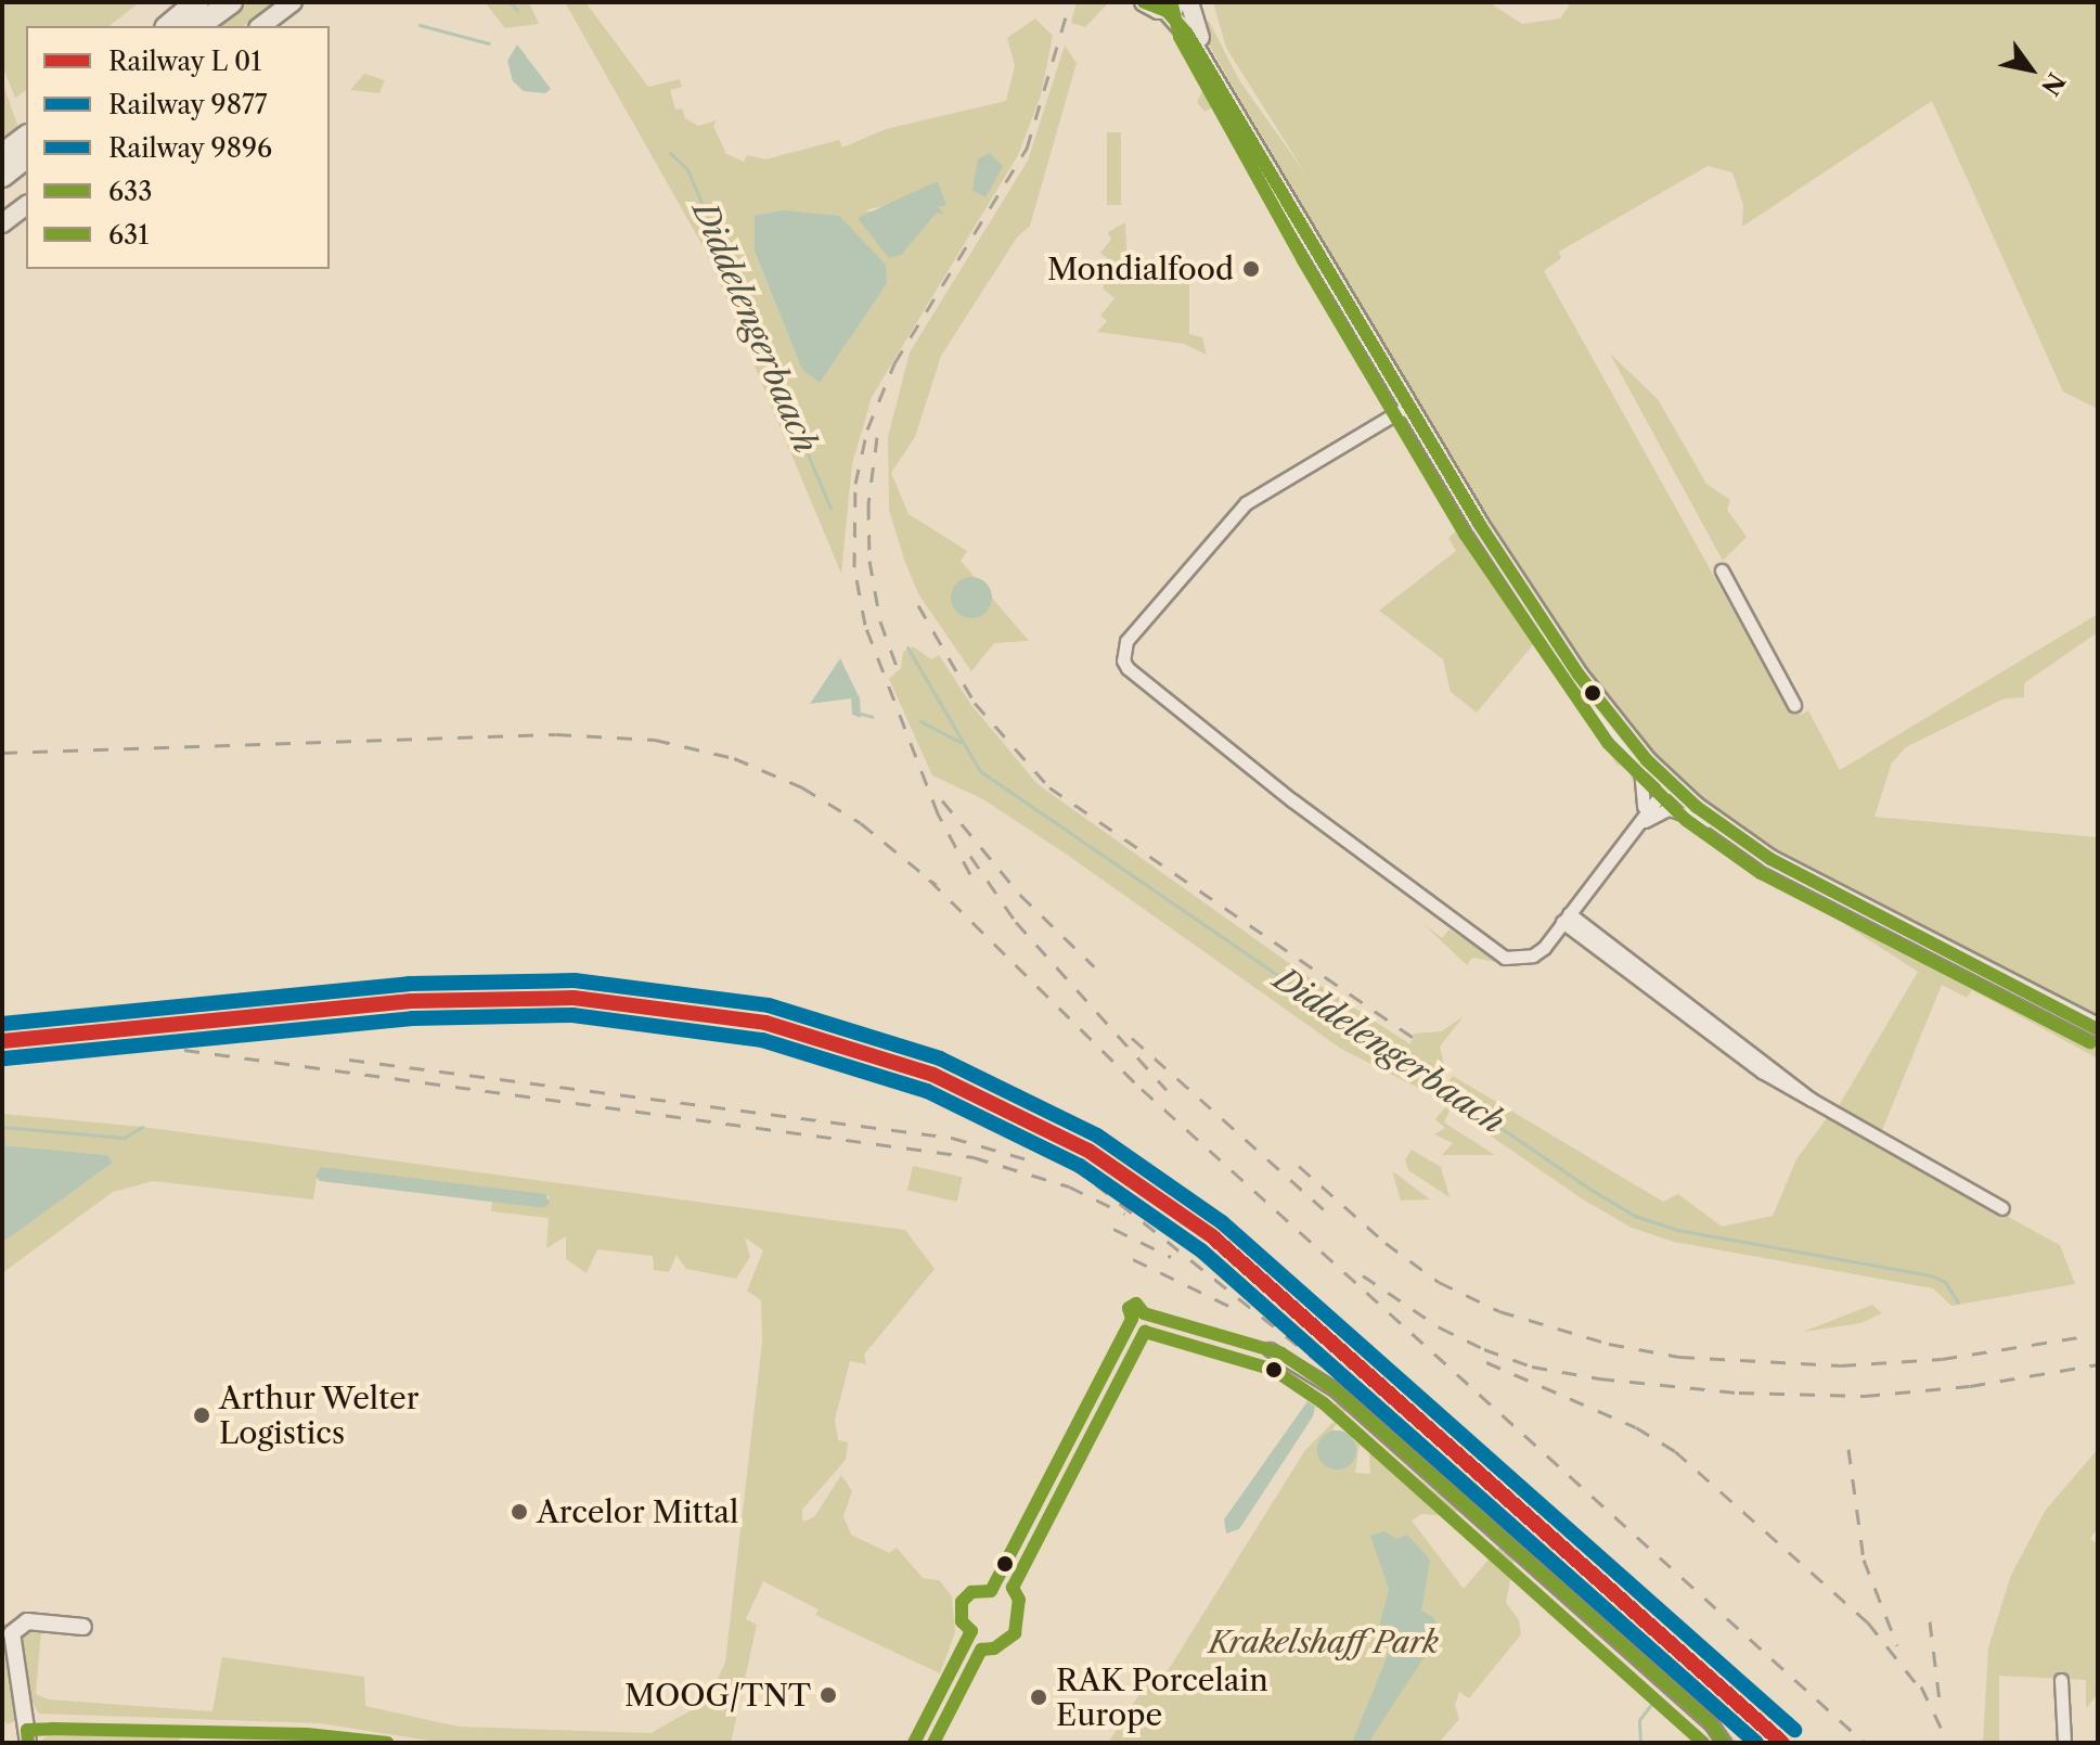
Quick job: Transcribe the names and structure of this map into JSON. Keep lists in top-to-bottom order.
{
  "water": ["Diddelengerbaach"],
  "parks": ["Krakelshaff Park"],
  "places": [
    "Mondialfood",
    "Arthur Welter Logistics",
    "Arcelor Mittal",
    "MOOG/TNT",
    "RAK Porcelain Europe"
  ],
  "lines": [
    "transit line 633",
    "transit line 631",
    "rail line 9896",
    "rail line 9877"
  ],
  "legend": [
    "Railway L 01",
    "Railway 9877",
    "Railway 9896",
    "633",
    "631"
  ],
  "north": "bottom right"
}
